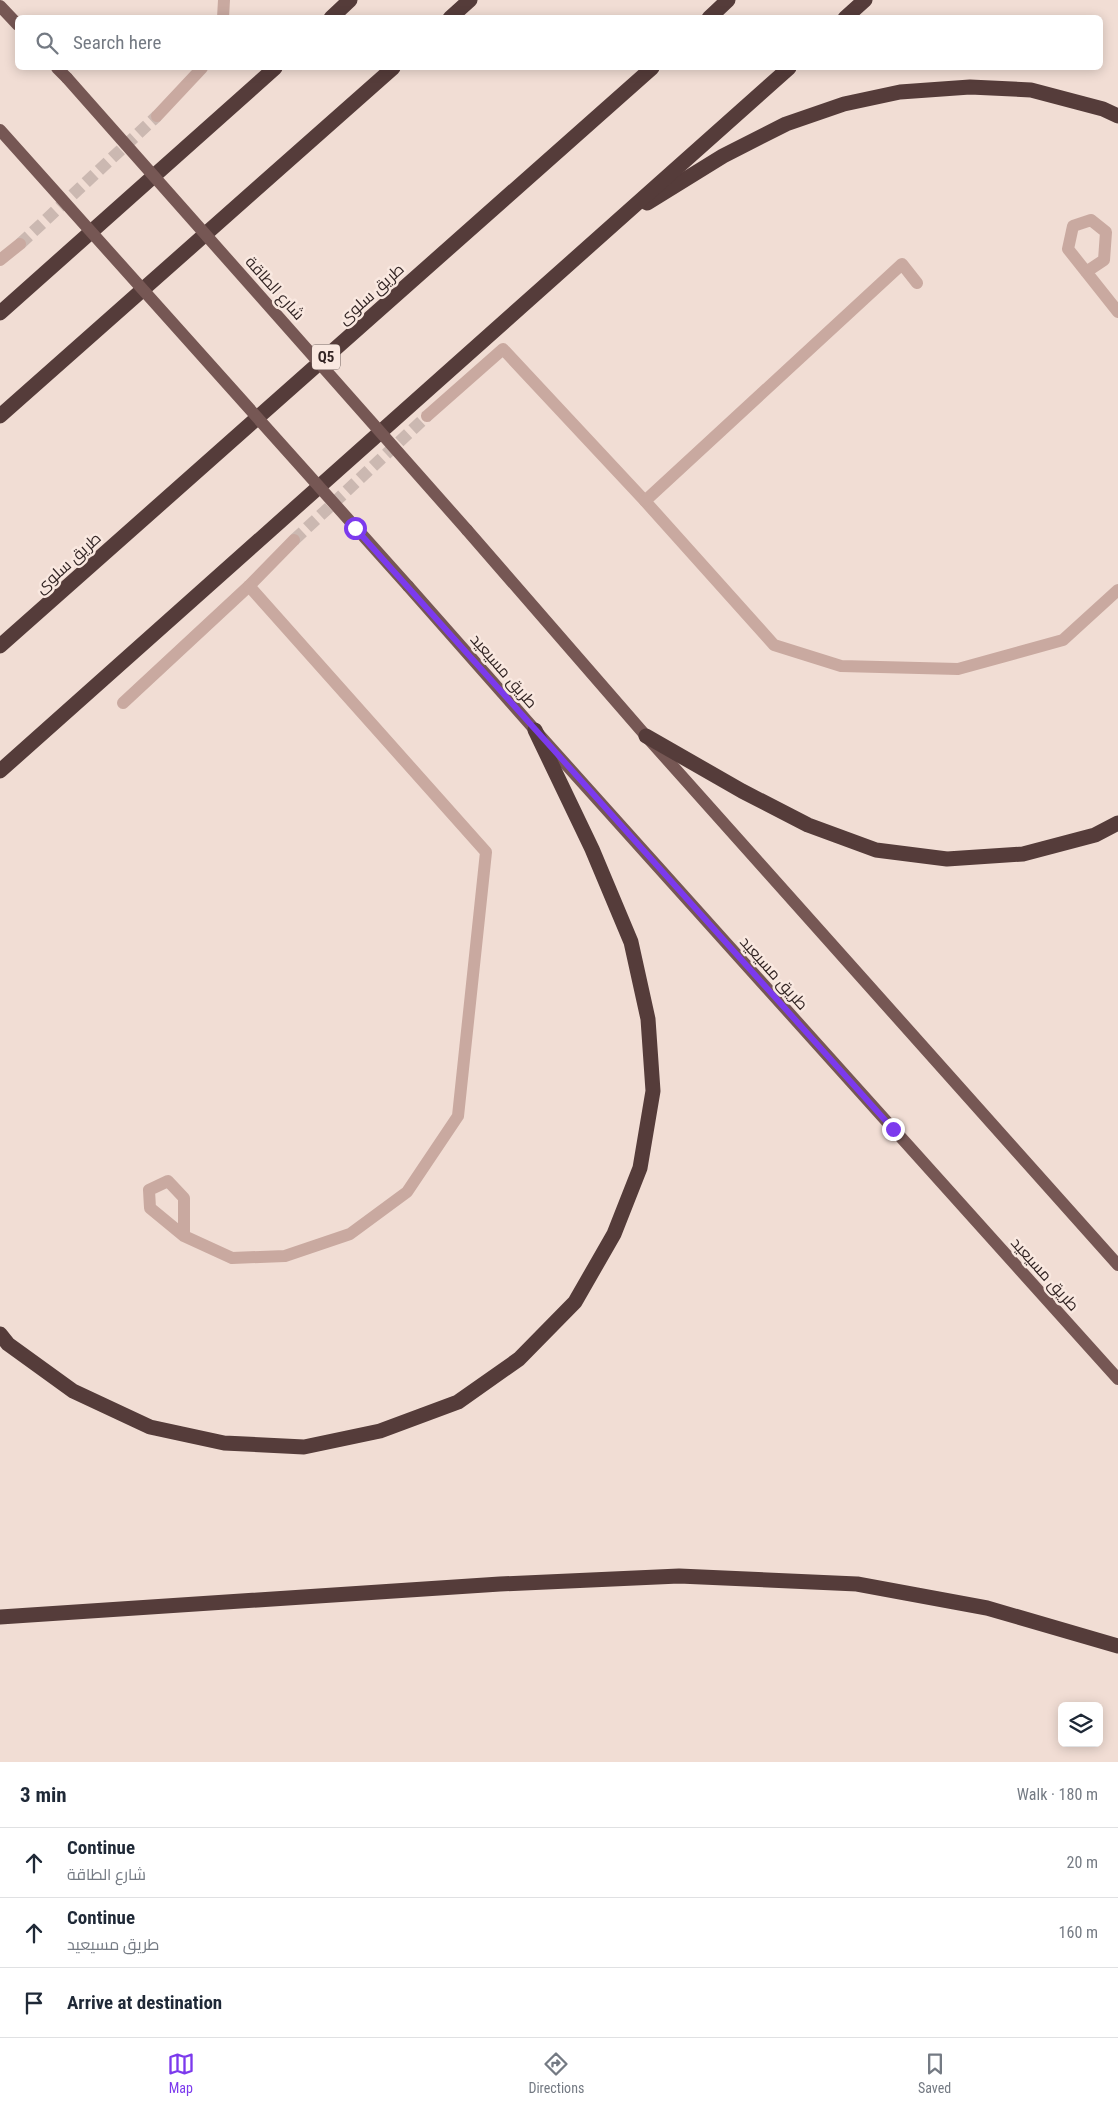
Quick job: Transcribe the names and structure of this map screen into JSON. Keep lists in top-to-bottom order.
{
  "streets": {
    "highway": ["طريق سلوى", "Q5"],
    "main road": ["شارع الطاقة", "طريق مسيعيد"]
  },
  "page": {
    "search": "Search here",
    "heading": ["3 min", "Walk · 180 m"],
    "list": [
      ["Continue", "شارع الطاقة", "20 m"],
      ["Continue", "طريق مسيعيد", "160 m"],
      "Arrive at destination"
    ],
    "nav": ["Map", "Directions", "Saved"]
  }
}
